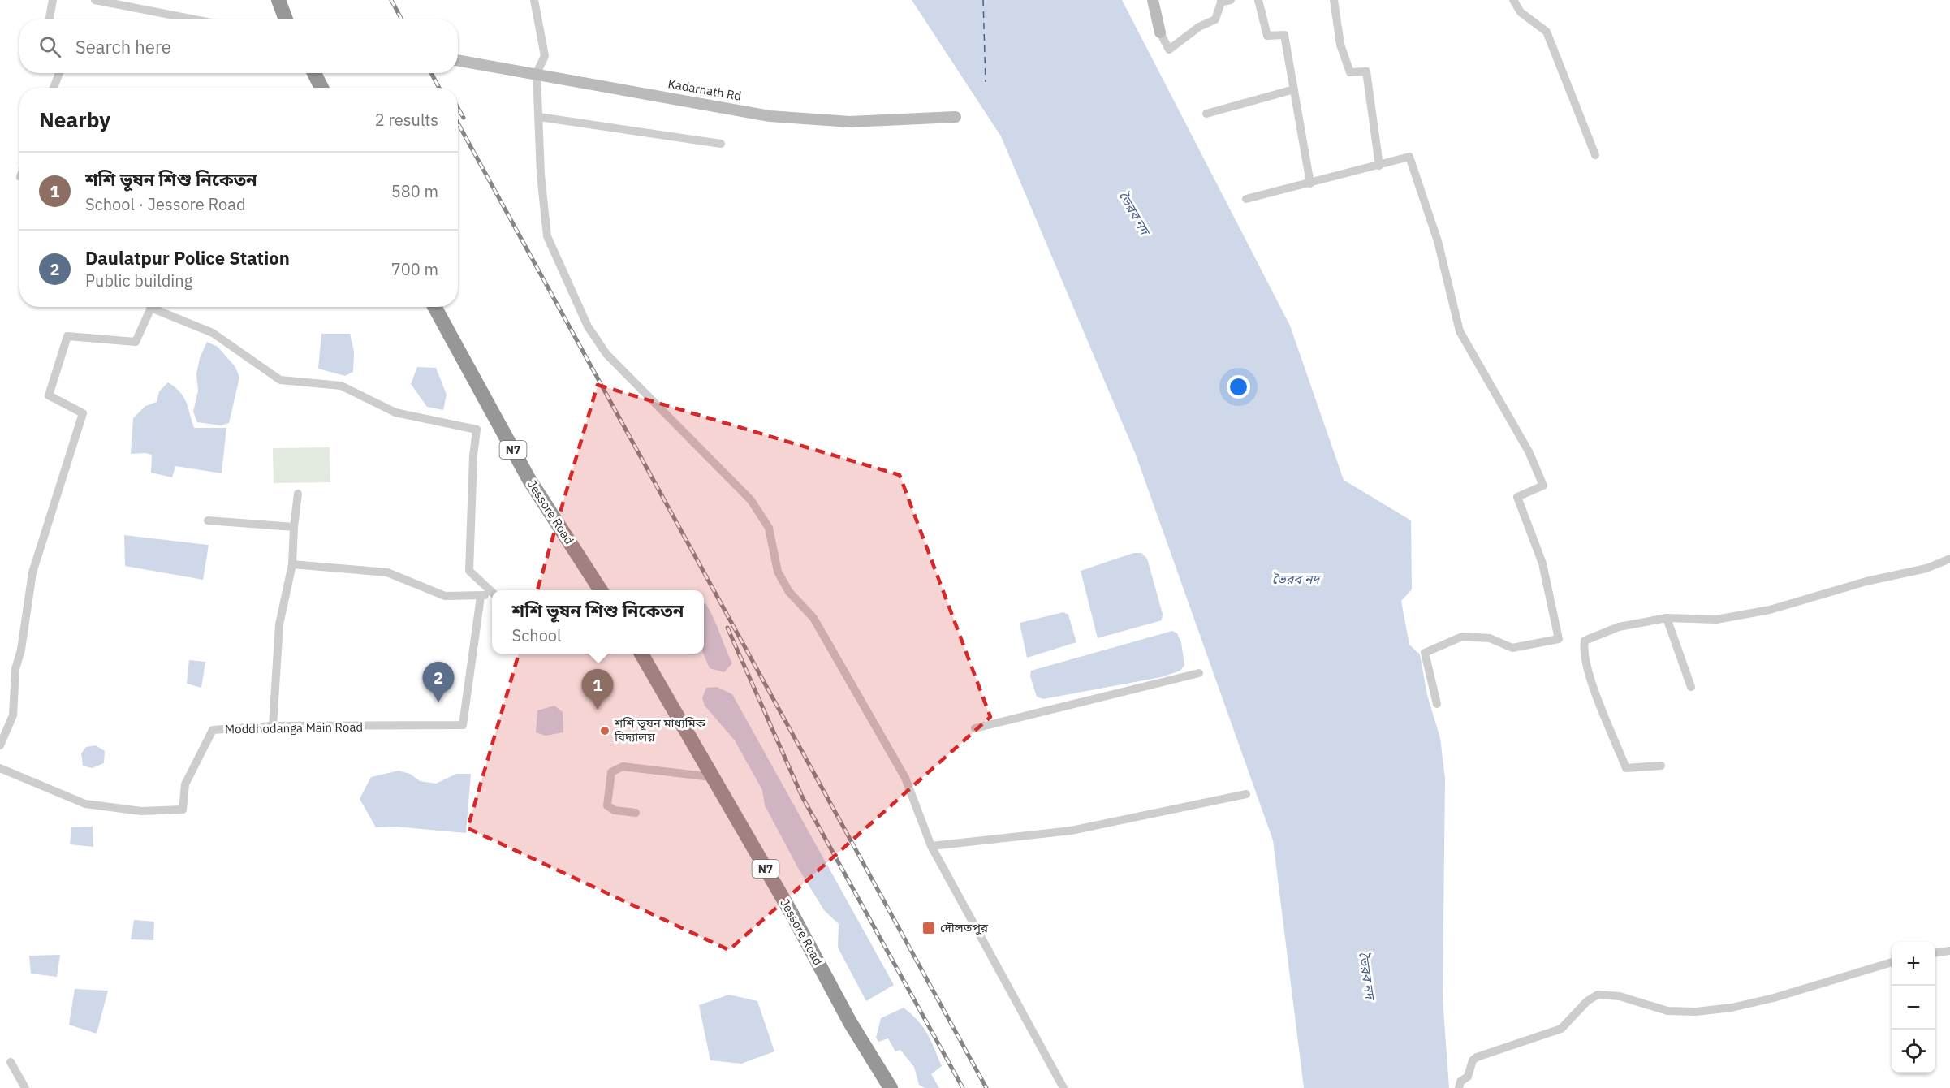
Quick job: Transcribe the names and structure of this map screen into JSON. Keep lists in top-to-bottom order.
{
  "streets": {
    "highway": ["N7", "Jessore Road"],
    "main road": ["Kadarnath Rd"],
    "street": ["Moddhodanga Main Road"]
  },
  "water": ["ভৈরব নদ"],
  "places": {
    "other": ["শশি ভূষন মাধ্যমিক বিদ্যালয়"],
    "transit": ["দৌলতপুর"]
  },
  "page": {
    "search": "Search here",
    "heading": ["Nearby", "2 results"],
    "list": [
      {
        "mark": "1",
        "name": "শশি ভূষন শিশু নিকেতন",
        "note": "School · Jessore Road",
        "value": "580 m"
      },
      {
        "mark": "2",
        "name": "Daulatpur Police Station",
        "note": "Public building",
        "value": "700 m"
      }
    ],
    "popup": ["শশি ভূষন শিশু নিকেতন", "School"],
    "pins": ["2", "1"],
    "map_buttons": ["+", "−"]
  }
}
